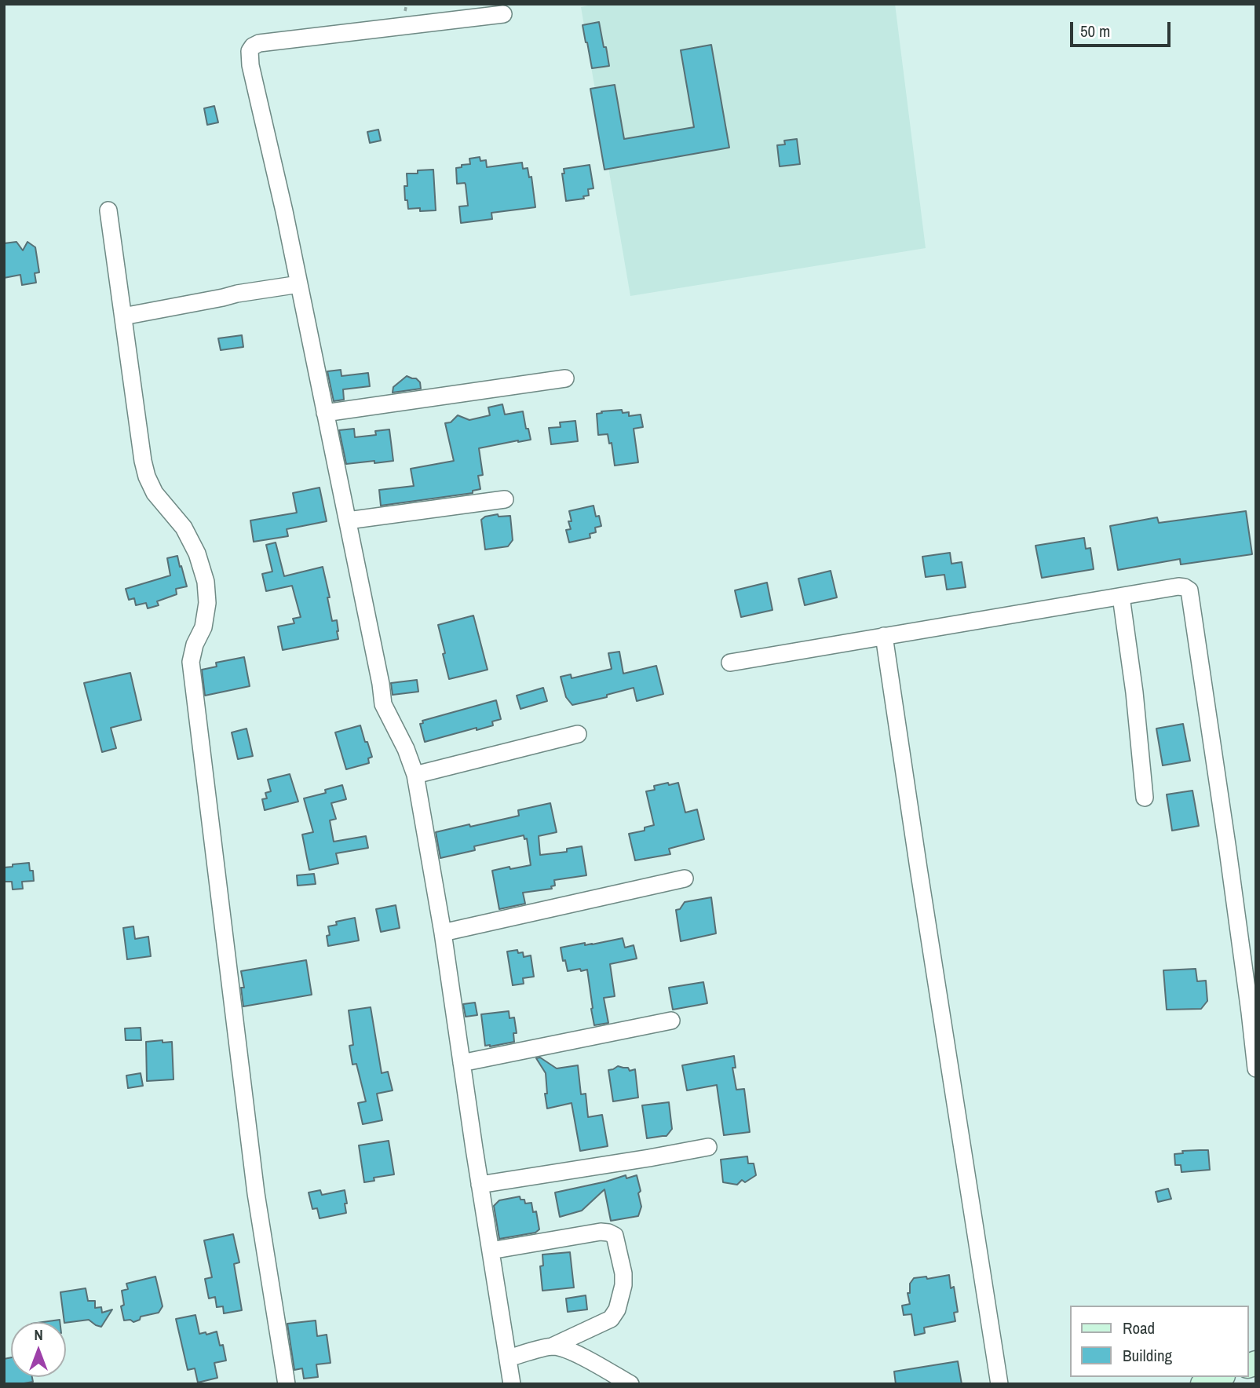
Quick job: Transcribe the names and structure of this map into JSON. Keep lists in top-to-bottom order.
{
  "legend": ["Road", "Building"],
  "scale_bar": "50 m",
  "north": "top"
}
